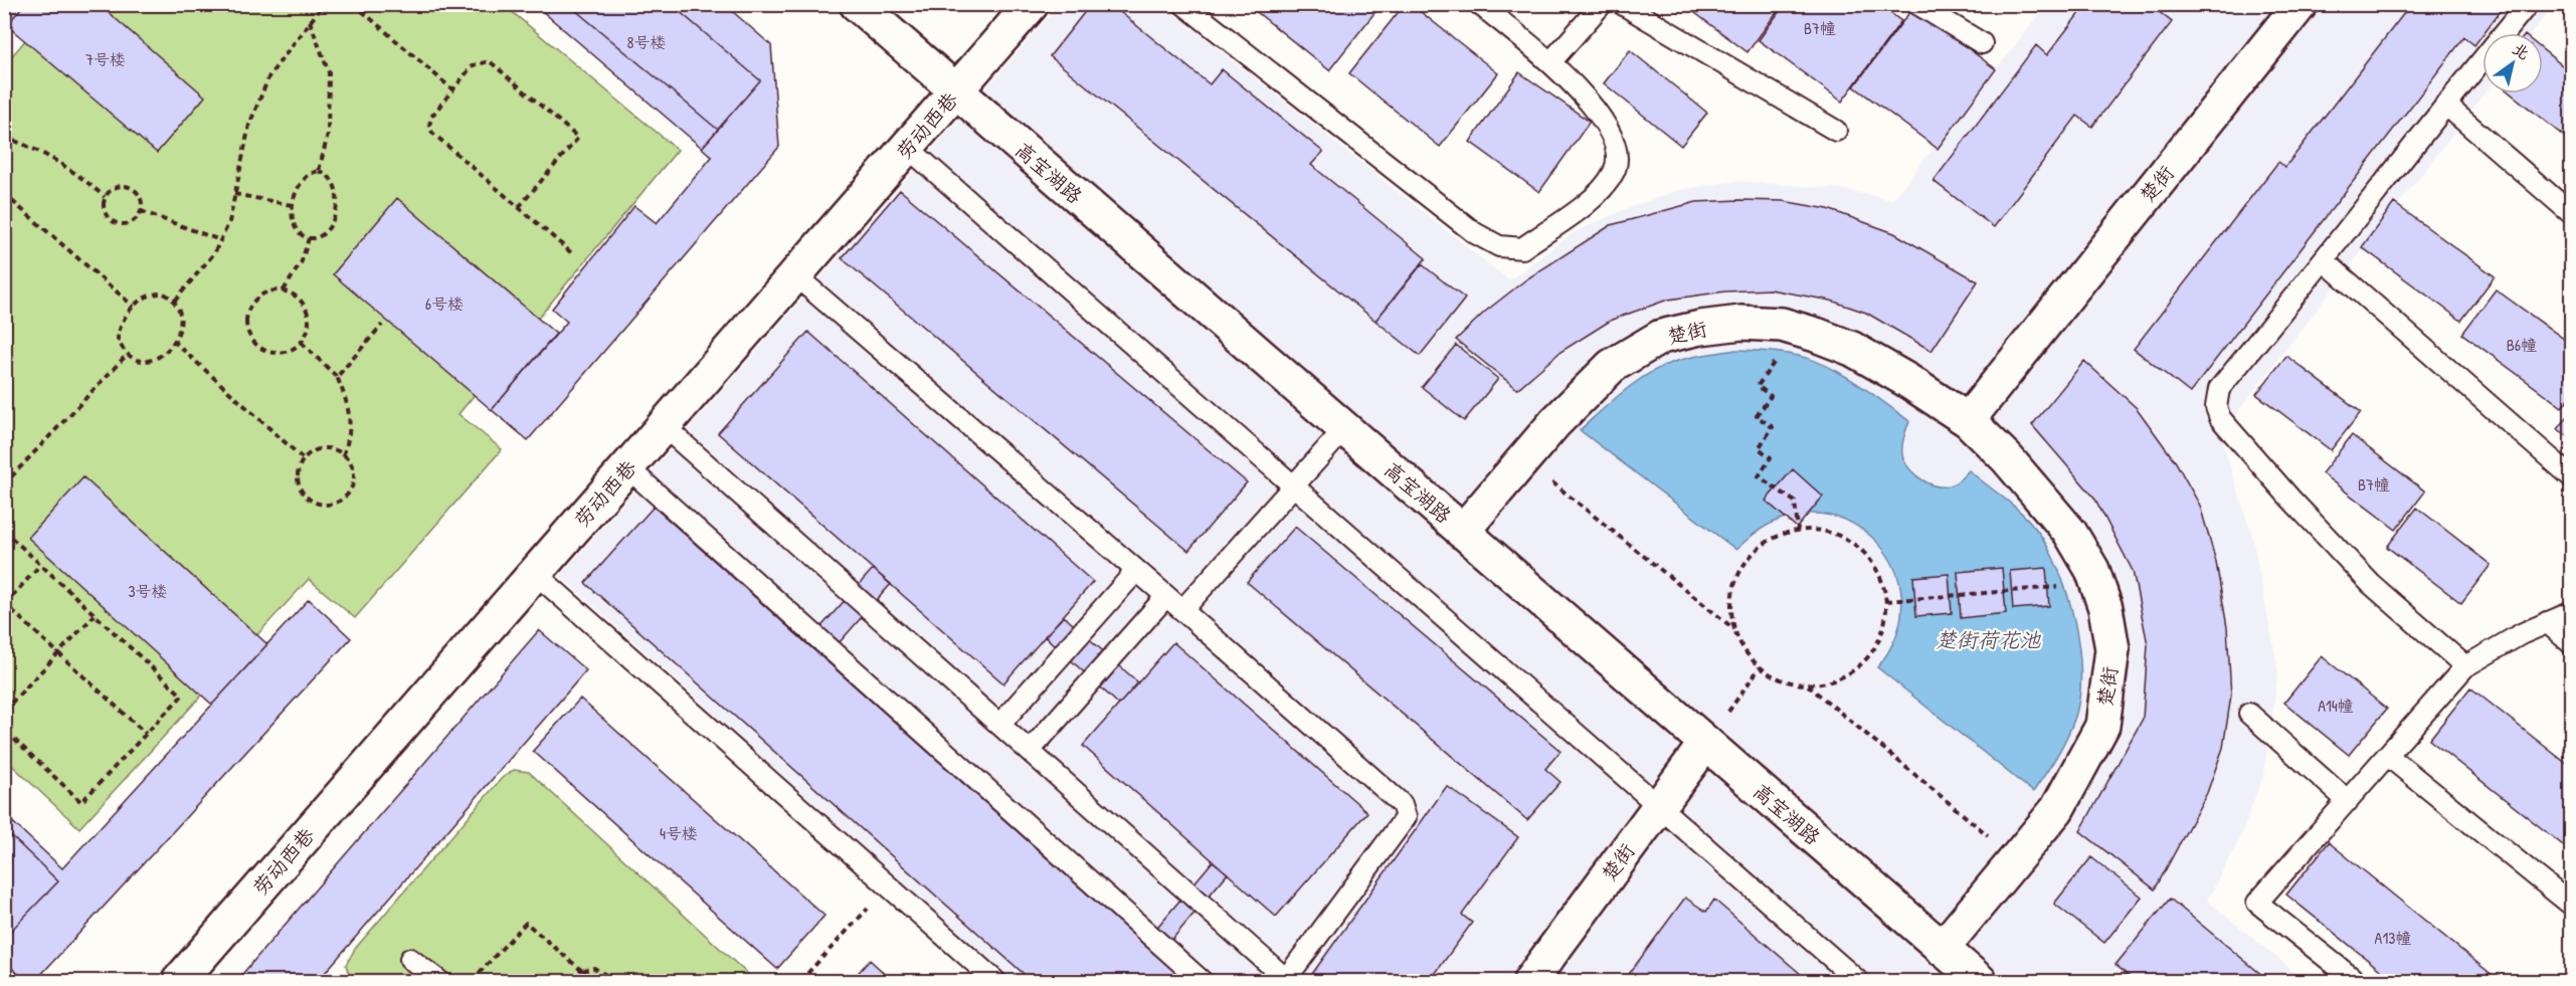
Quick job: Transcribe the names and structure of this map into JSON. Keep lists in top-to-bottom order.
{
  "streets": {
    "street": ["劳动西巷", "高宝湖路", "楚街"]
  },
  "crossings": [
    ["劳动西巷", "高宝湖路"],
    ["高宝湖路", "楚街"]
  ],
  "water": ["楚街荷花池"],
  "house_numbers": [
    "B7幢",
    "8号楼",
    "7号楼",
    "6号楼",
    "B6幢",
    "B7幢",
    "3号楼",
    "A14幢",
    "4号楼",
    "A13幢"
  ],
  "north": "top right"
}
